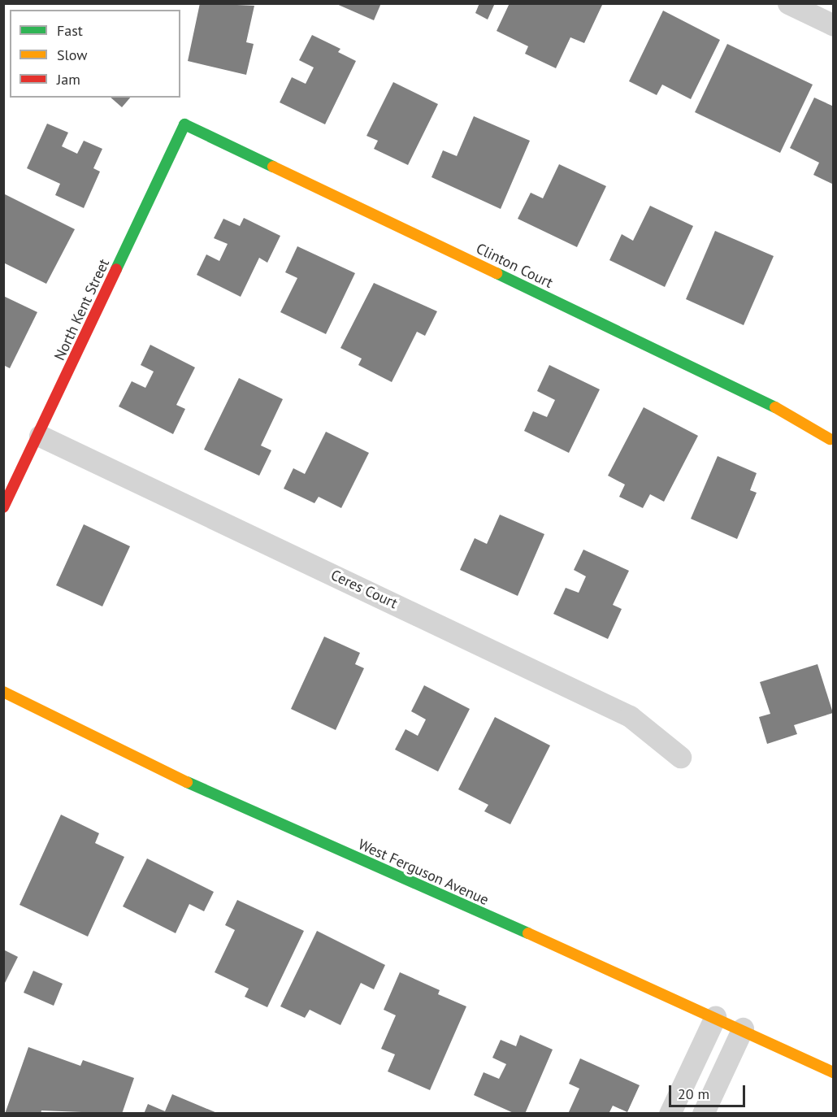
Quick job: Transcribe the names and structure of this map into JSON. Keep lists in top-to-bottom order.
{
  "streets": {
    "street": [
      "Clinton Court",
      "North Kent Street",
      "Ceres Court",
      "West Ferguson Avenue"
    ]
  },
  "crossings": [
    ["Clinton Court", "North Kent Street"],
    ["North Kent Street", "Ceres Court"]
  ],
  "legend": ["Fast", "Slow", "Jam"],
  "scale_bar": "20 m"
}
